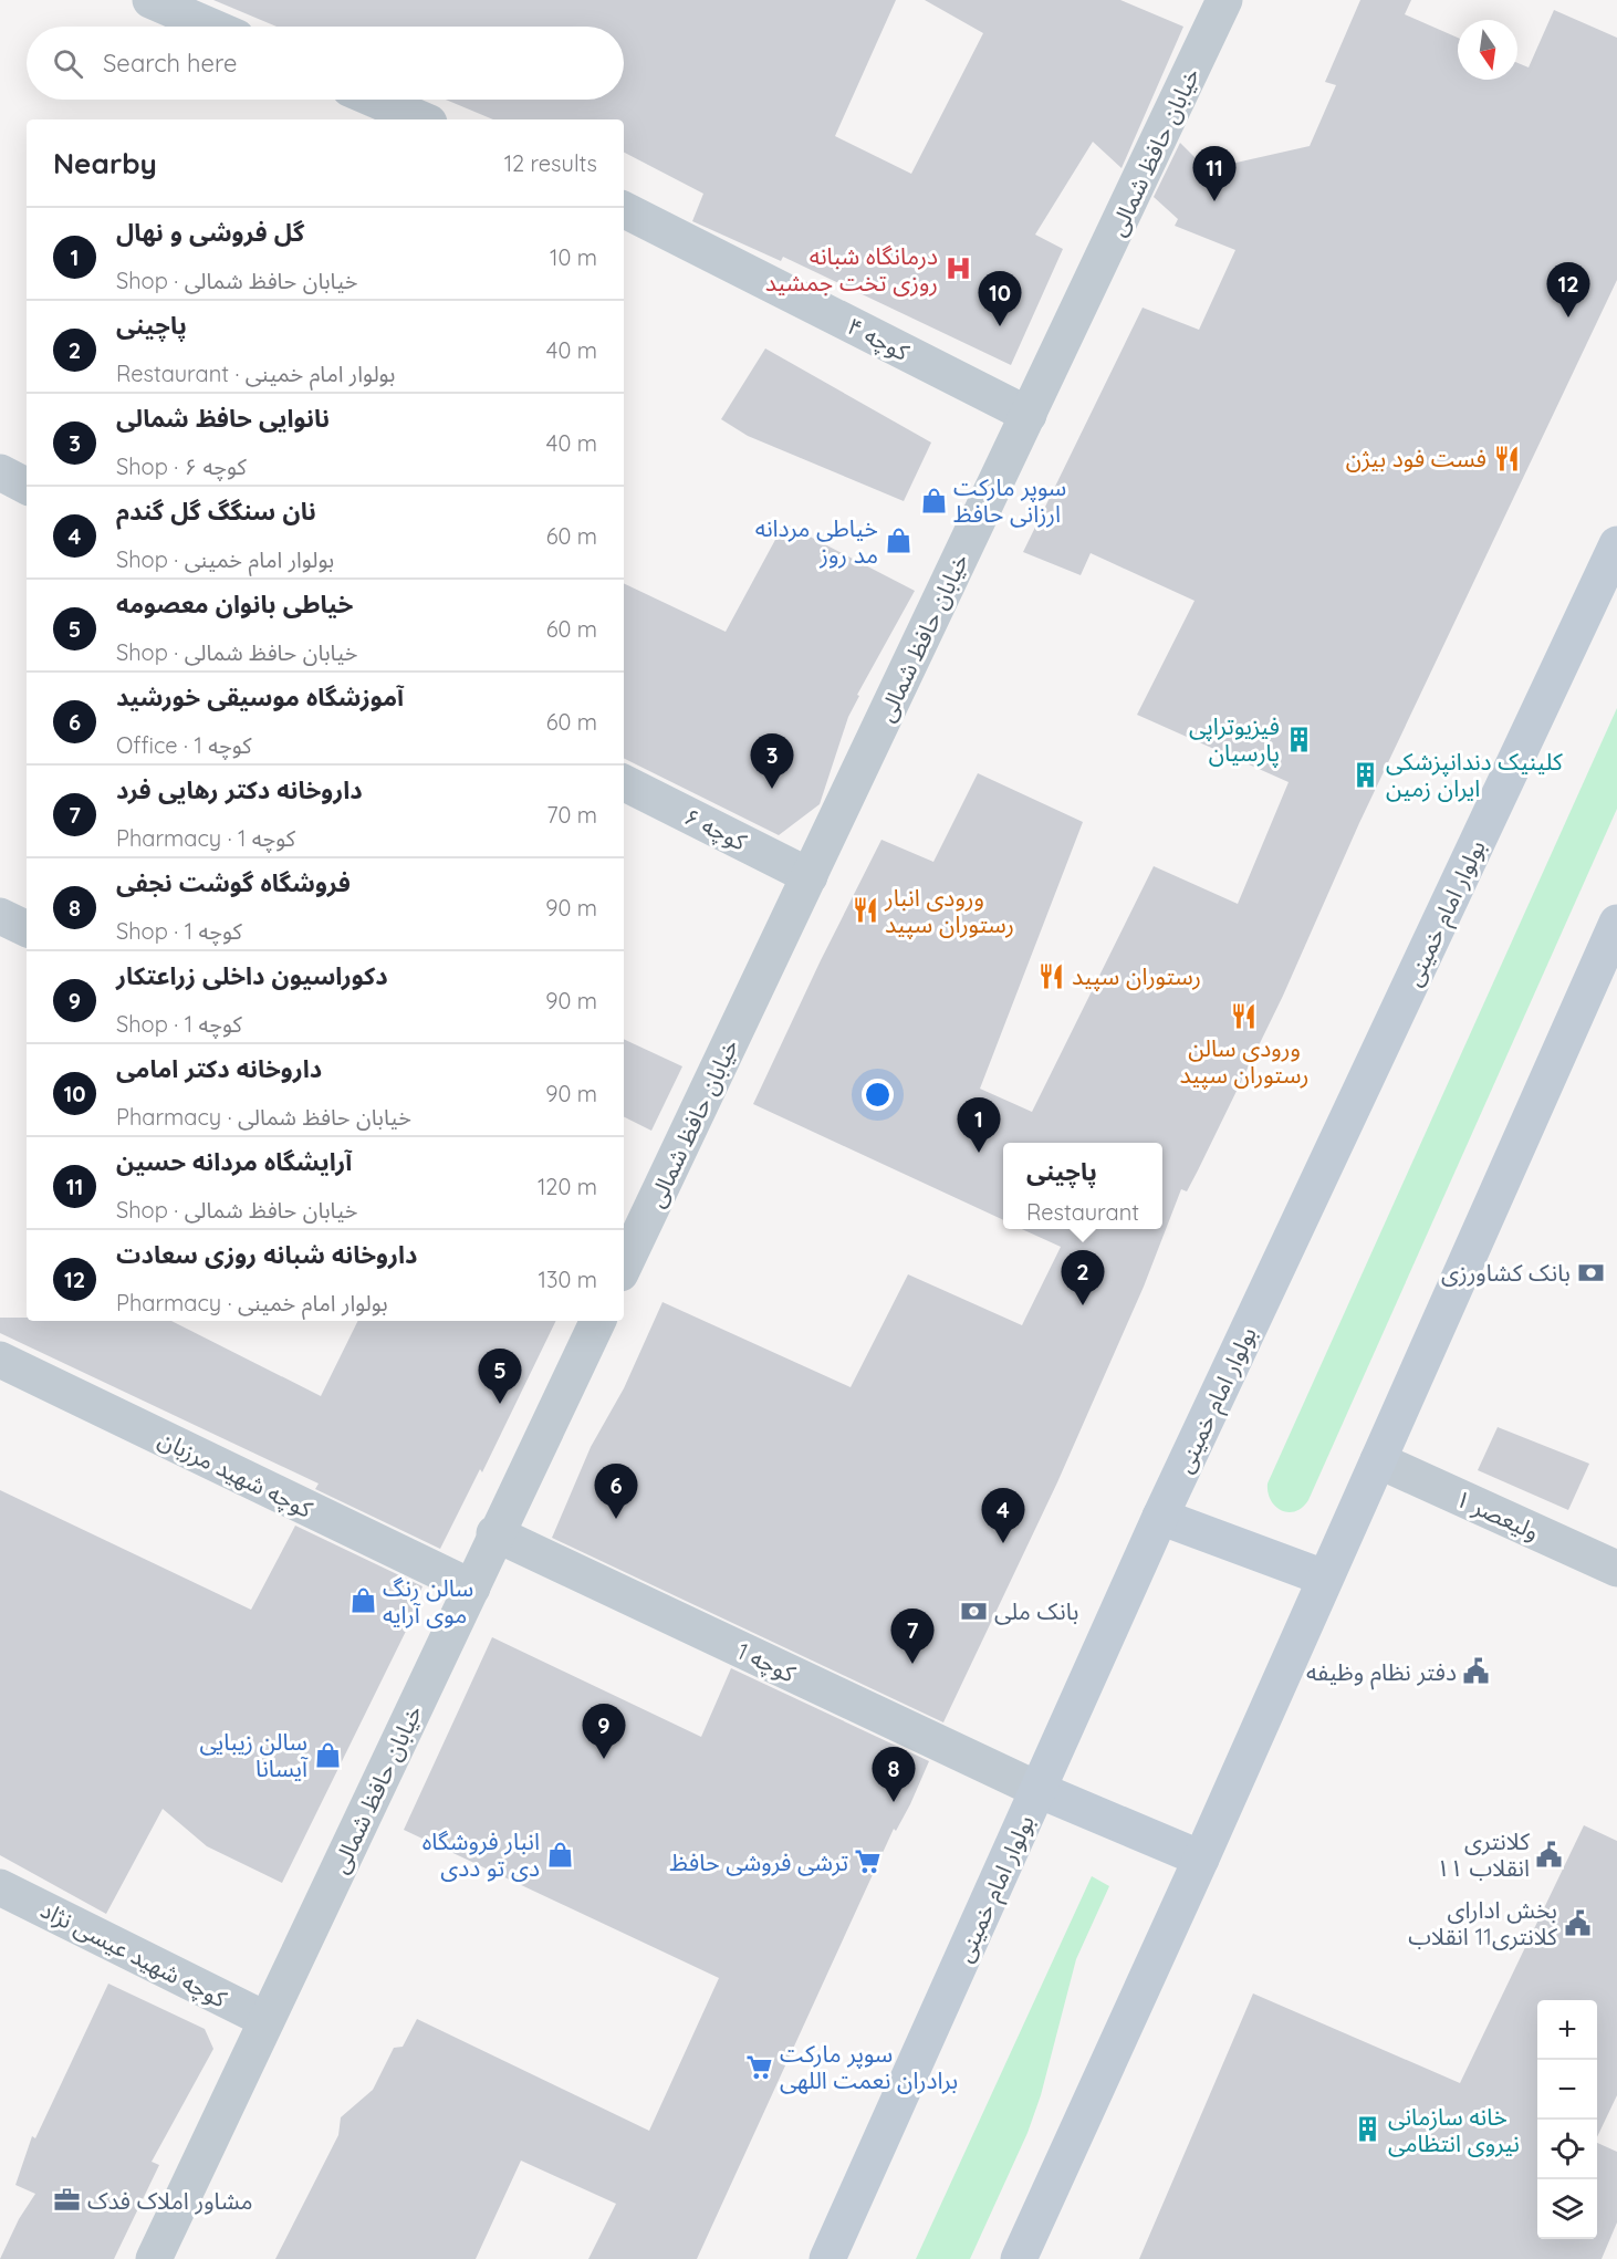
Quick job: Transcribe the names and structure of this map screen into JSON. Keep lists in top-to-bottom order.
{
  "streets": {
    "main road": ["بولوار امام خمینی"],
    "street": [
      "خیابان حافظ شمالی",
      "کوچه ۴",
      "کوچه ۶",
      "کوچه شهید مرزبان",
      "ولیعصر ۱",
      "کوچه 1",
      "کوچه شهید عیسی نژاد"
    ]
  },
  "crossings": [
    ["خیابان حافظ شمالی", "کوچه ۴"],
    ["خیابان حافظ شمالی", "کوچه ۶"],
    ["خیابان حافظ شمالی", "کوچه شهید مرزبان"],
    ["خیابان حافظ شمالی", "کوچه 1"],
    ["خیابان حافظ شمالی", "کوچه شهید عیسی نژاد"],
    ["بولوار امام خمینی", "کوچه 1"]
  ],
  "places": {
    "hospital": ["درمانگاه شبانه روزی تخت جمشید"],
    "restaurant": [
      "فست فود بیژن",
      "ورودی انبار رستوران سپید",
      "رستوران سپید",
      "ورودی سالن رستوران سپید"
    ],
    "shop": [
      "سوپر مارکت ارزانی حافظ",
      "خیاطی مردانه مد روز",
      "سالن رنگ موی آرایه",
      "سالن زیبایی آیسانا",
      "انبار فروشگاه دی تو ددی"
    ],
    "building": ["فیزیوتراپی پارسیان", "کلینیک دندانپزشکی ایران زمین", "خانه سازمانی نیروی انتظامی"],
    "bank": ["بانک کشاورزی", "بانک ملی"],
    "public building": ["دفتر نظام وظیفه", "کلانتری ۱۱ انقلاب", "بخش ادارای کلانتری11 انقلاب"],
    "supermarket": ["ترشی فروشی حافظ", "سوپر مارکت برادران نعمت اللهی"],
    "office": ["مشاور املاک فدک"]
  },
  "north": "bottom",
  "page": {
    "search": "Search here",
    "heading": ["Nearby", "12 results"],
    "pins": [
      "11",
      "12",
      "10",
      "3",
      "1",
      "2",
      "5",
      "6",
      "4",
      "7",
      "9",
      "8"
    ],
    "list": [
      {
        "mark": "1",
        "name": "گل فروشی و نهال",
        "note": "Shop · خیابان حافظ شمالی",
        "value": "10 m"
      },
      {
        "mark": "2",
        "name": "پاچینی",
        "note": "Restaurant · بولوار امام خمینی",
        "value": "40 m"
      },
      {
        "mark": "3",
        "name": "نانوایی حافظ شمالی",
        "note": "Shop · کوچه ۶",
        "value": "40 m"
      },
      {
        "mark": "4",
        "name": "نان سنگگ گل گندم",
        "note": "Shop · بولوار امام خمینی",
        "value": "60 m"
      },
      {
        "mark": "5",
        "name": "خیاطی بانوان معصومه",
        "note": "Shop · خیابان حافظ شمالی",
        "value": "60 m"
      },
      {
        "mark": "6",
        "name": "آموزشگاه موسیقی خورشید",
        "note": "Office · کوچه 1",
        "value": "60 m"
      },
      {
        "mark": "7",
        "name": "داروخانه دکتر رهایی فرد",
        "note": "Pharmacy · کوچه 1",
        "value": "70 m"
      },
      {
        "mark": "8",
        "name": "فروشگاه گوشت نجفی",
        "note": "Shop · کوچه 1",
        "value": "90 m"
      },
      {
        "mark": "9",
        "name": "دکوراسیون داخلی زراعتکار",
        "note": "Shop · کوچه 1",
        "value": "90 m"
      },
      {
        "mark": "10",
        "name": "داروخانه دکتر امامی",
        "note": "Pharmacy · خیابان حافظ شمالی",
        "value": "90 m"
      },
      {
        "mark": "11",
        "name": "آرایشگاه مردانه حسین",
        "note": "Shop · خیابان حافظ شمالی",
        "value": "120 m"
      },
      {
        "mark": "12",
        "name": "داروخانه شبانه روزی سعادت",
        "note": "Pharmacy · بولوار امام خمینی",
        "value": "130 m"
      }
    ],
    "popup": ["پاچینی", "Restaurant"],
    "map_buttons": ["+", "−"]
  }
}
